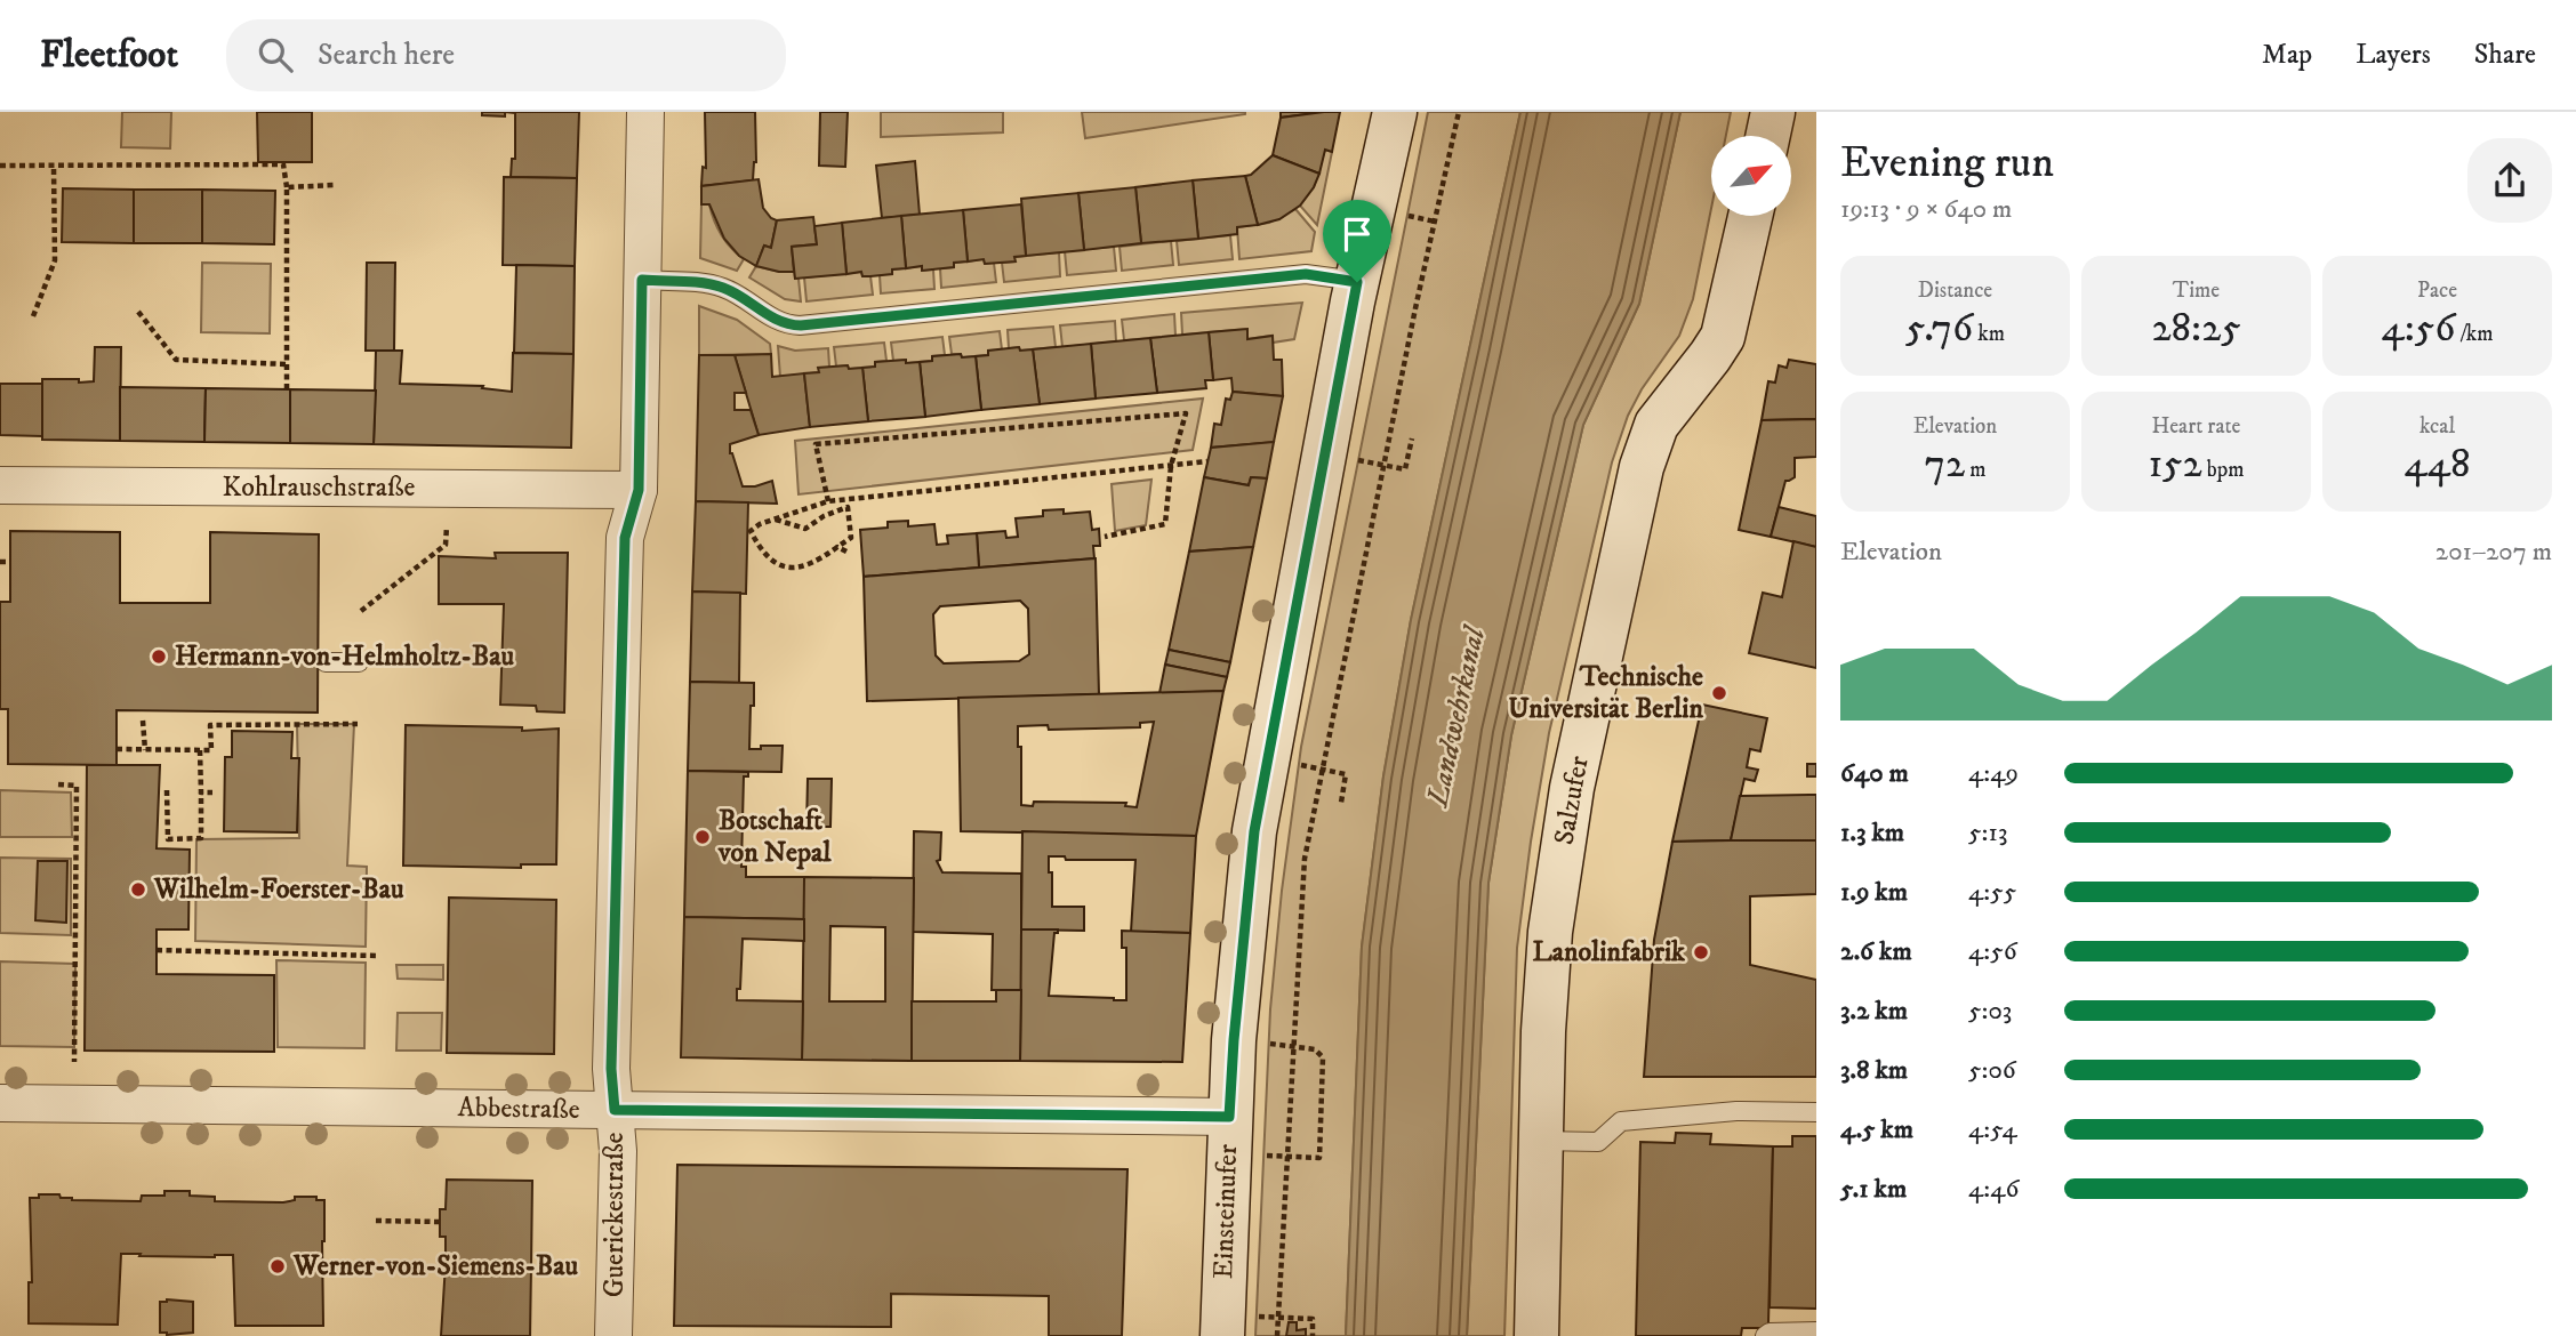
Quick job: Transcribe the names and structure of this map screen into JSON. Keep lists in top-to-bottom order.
{
  "streets": {
    "street": [
      "Kohlrauschstraße",
      "Salzufer",
      "Abbestraße",
      "Einsteinufer",
      "Guerickestraße"
    ]
  },
  "crossings": [
    ["Kohlrauschstraße", "Guerickestraße"],
    ["Abbestraße", "Einsteinufer"],
    ["Abbestraße", "Guerickestraße"]
  ],
  "water": ["Landwehrkanal"],
  "places": [
    "Hermann-von-Helmholtz-Bau",
    "Technische Universität Berlin",
    "Botschaft von Nepal",
    "Wilhelm-Foerster-Bau",
    "Lanolinfabrik",
    "Werner-von-Siemens-Bau"
  ],
  "north": "top right",
  "page": {
    "header": "Fleetfoot",
    "search": "Search here",
    "nav": ["Map", "Layers", "Share"],
    "heading": ["Evening run", "19:13 · 9 × 640 m"],
    "stats": [
      ["Distance", "5.76 km"],
      ["Time", "28:25"],
      ["Pace", "4:56 /km"],
      ["Elevation", "72 m"],
      ["Heart rate", "152 bpm"],
      ["kcal", "448"]
    ],
    "chart": ["Elevation", "201–207 m"],
    "list": [
      {
        "name": "640 m",
        "note": "4:49"
      },
      {
        "name": "1.3 km",
        "note": "5:13"
      },
      {
        "name": "1.9 km",
        "note": "4:55"
      },
      {
        "name": "2.6 km",
        "note": "4:56"
      },
      {
        "name": "3.2 km",
        "note": "5:03"
      },
      {
        "name": "3.8 km",
        "note": "5:06"
      },
      {
        "name": "4.5 km",
        "note": "4:54"
      },
      {
        "name": "5.1 km",
        "note": "4:46"
      }
    ]
  }
}
